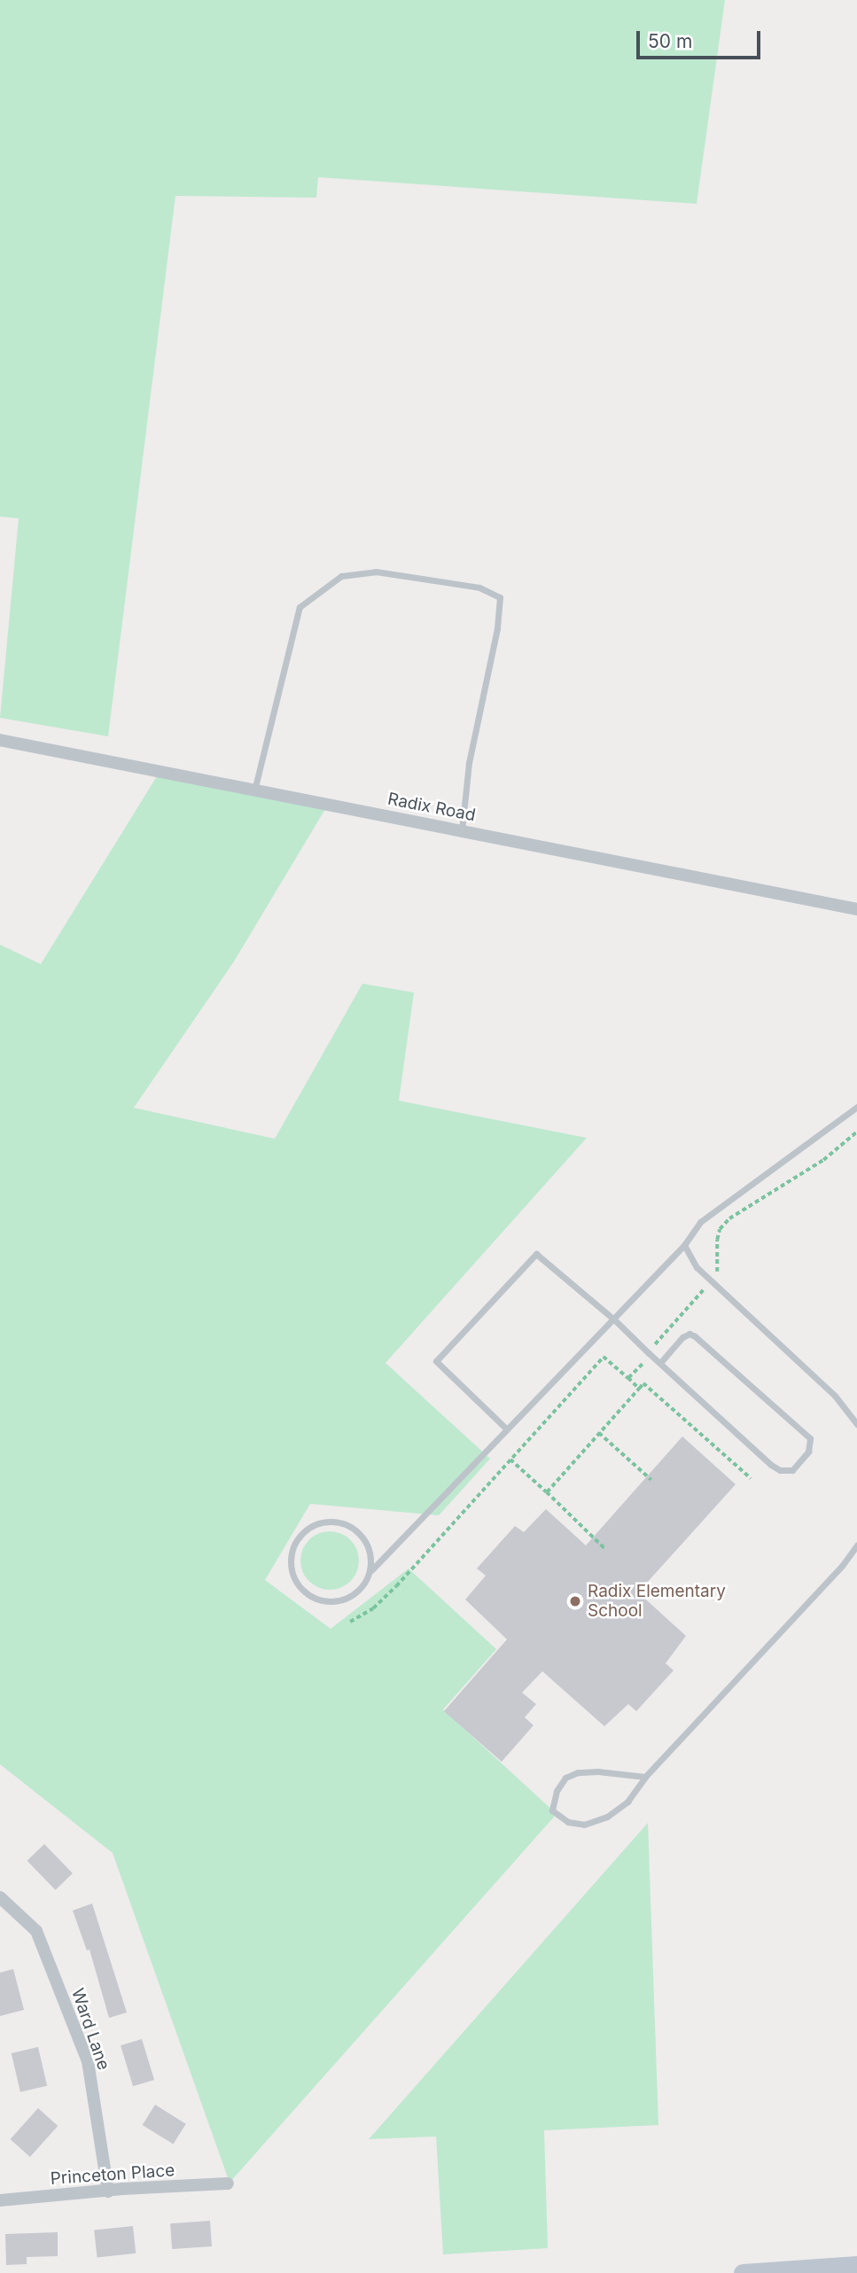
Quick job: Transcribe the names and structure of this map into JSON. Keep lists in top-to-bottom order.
{
  "streets": {
    "street": ["Radix Road", "Ward Lane", "Princeton Place"]
  },
  "crossings": [
    ["Ward Lane", "Princeton Place"]
  ],
  "places": ["Radix Elementary School"],
  "scale_bar": "50 m"
}
